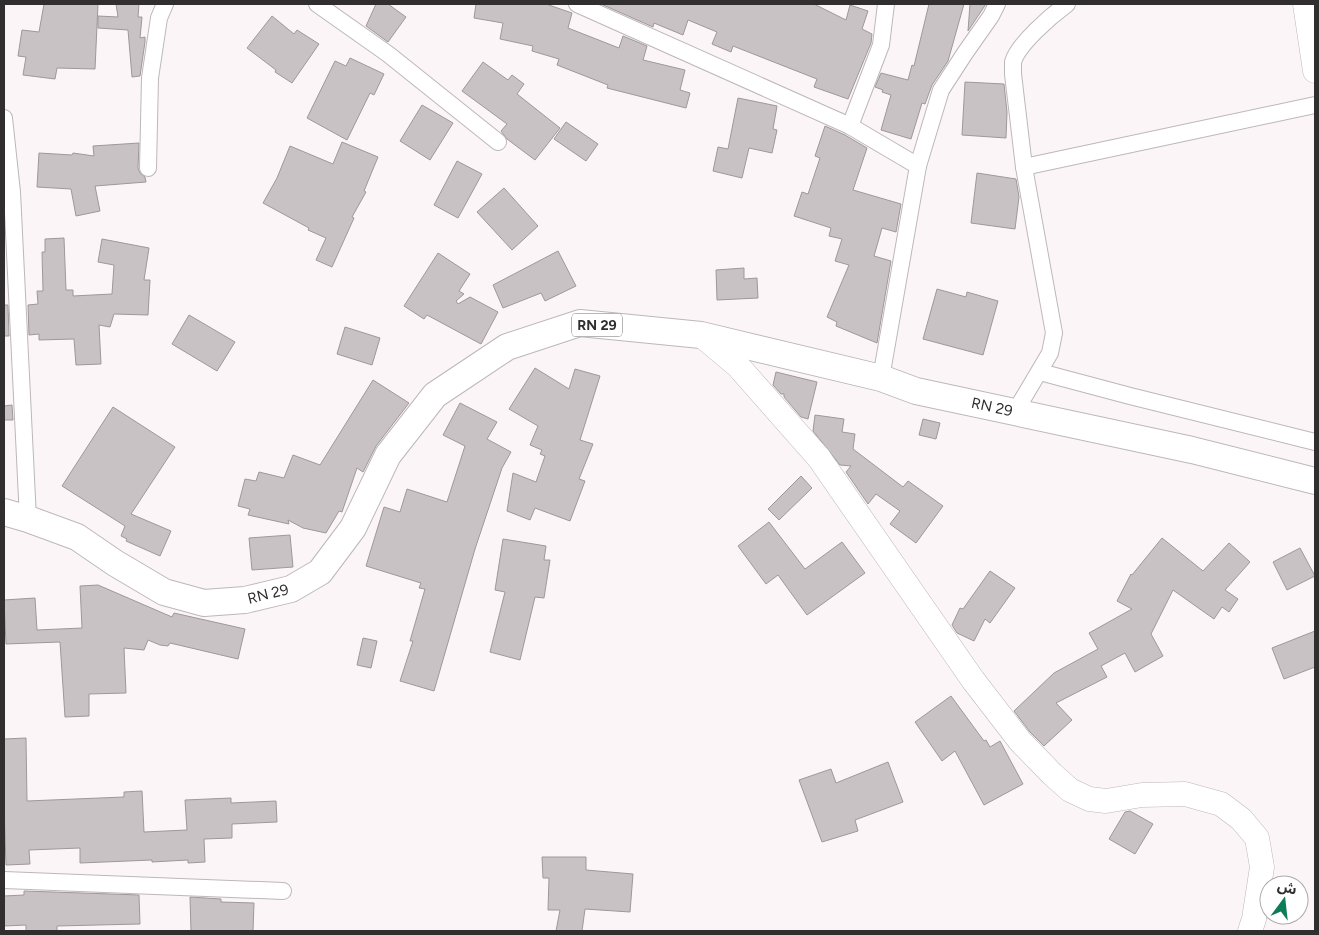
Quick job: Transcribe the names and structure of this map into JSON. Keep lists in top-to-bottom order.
{
  "streets": {
    "main road": ["RN 29"]
  },
  "north": "top"
}
